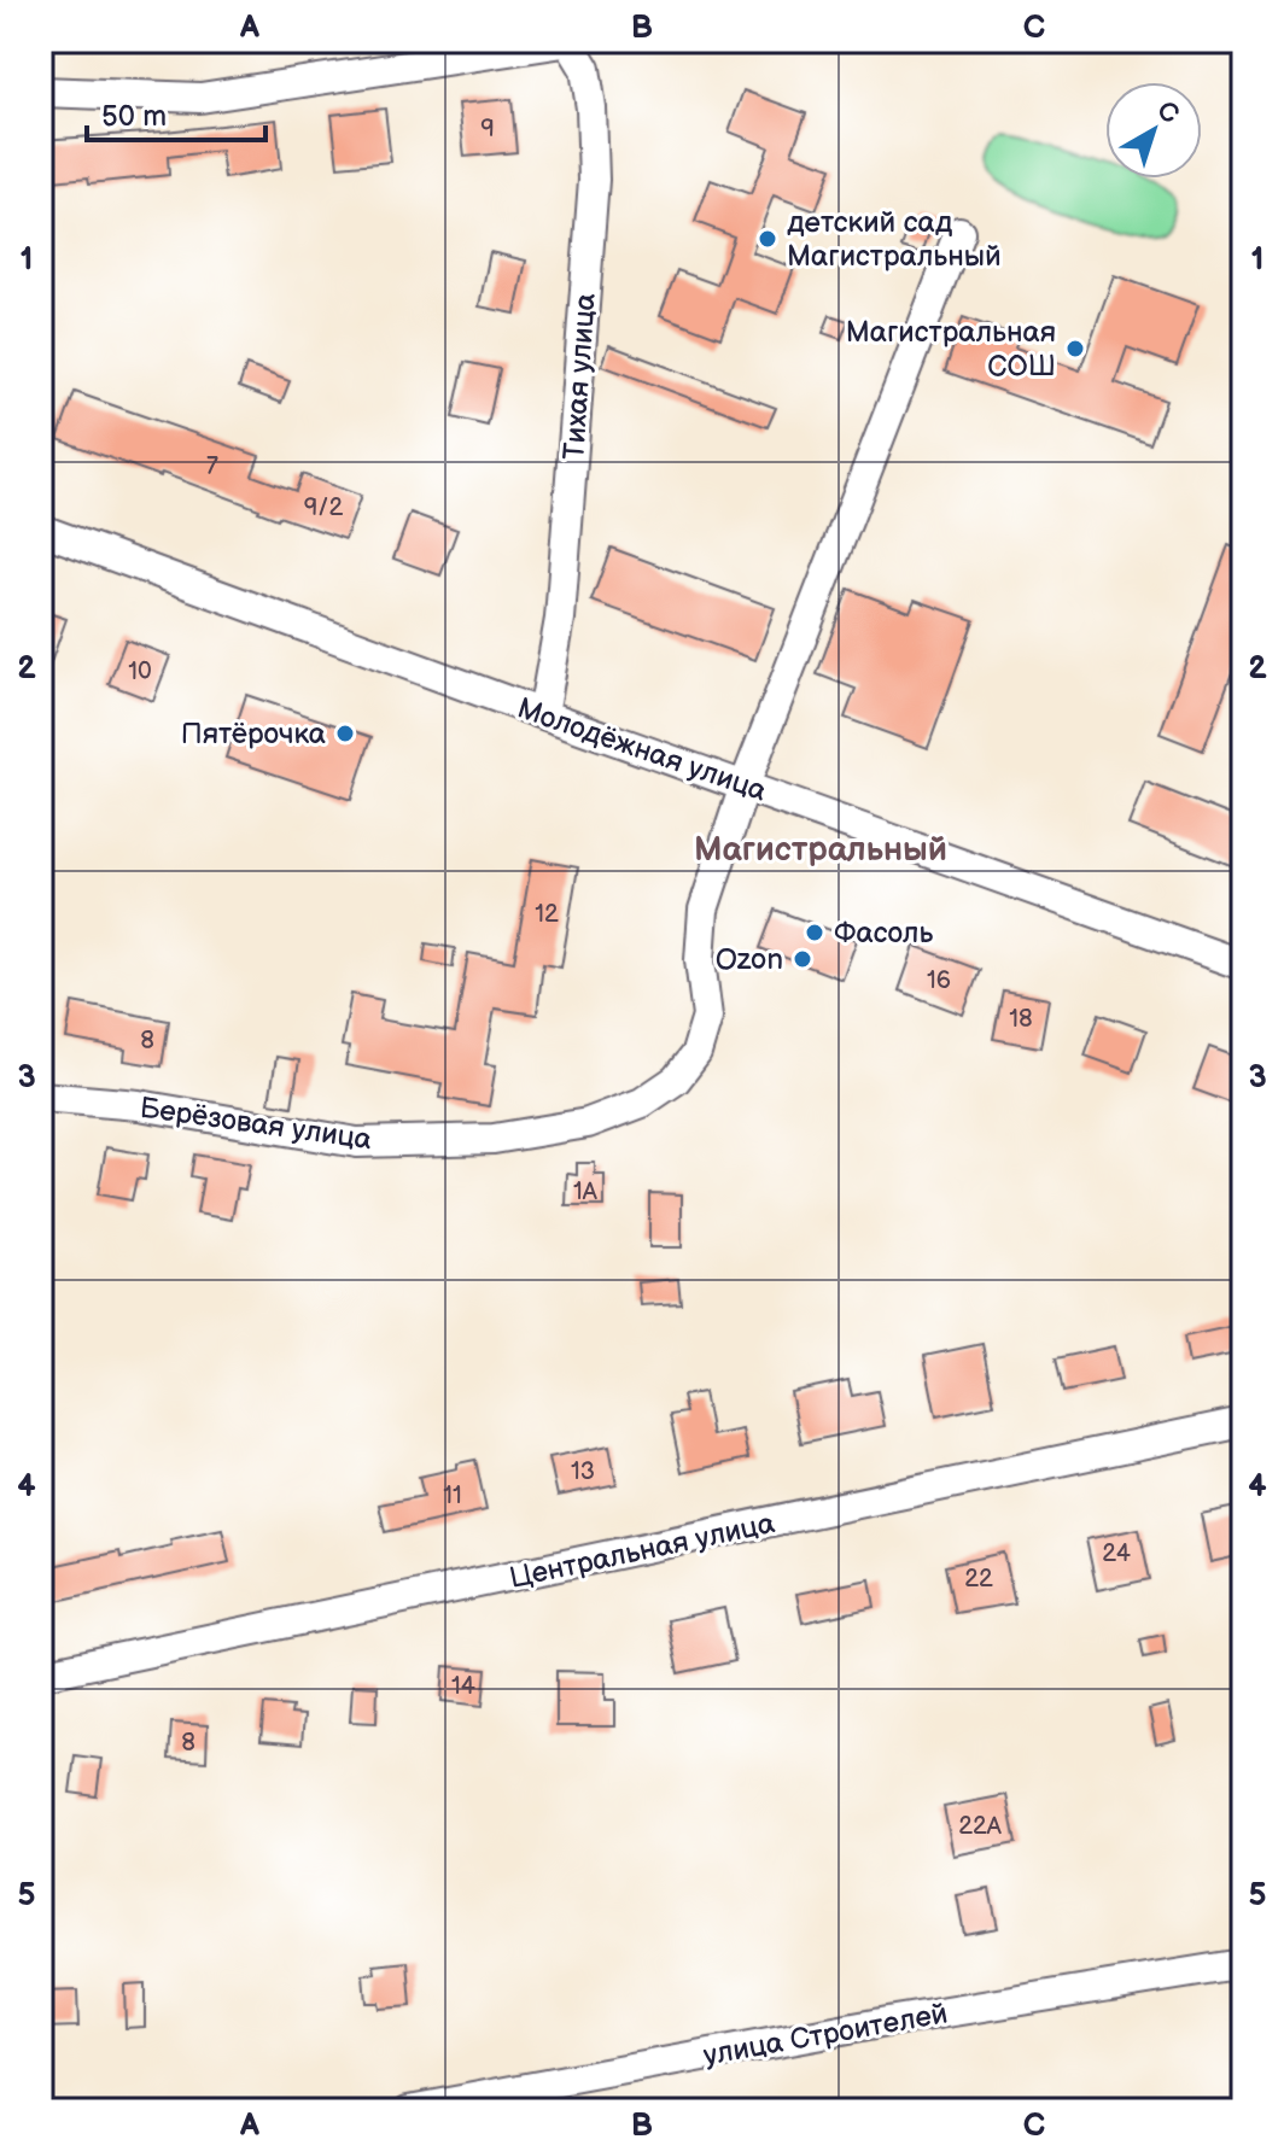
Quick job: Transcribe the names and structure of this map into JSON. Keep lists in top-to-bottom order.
{
  "streets": {
    "street": [
      "Тихая улица",
      "Молодёжная улица",
      "Берёзовая улица",
      "Центральная улица",
      "улица Строителей"
    ]
  },
  "crossings": [
    ["Тихая улица", "Молодёжная улица"],
    ["Молодёжная улица", "Берёзовая улица"]
  ],
  "districts": ["Магистральный"],
  "places": [
    "детский сад Магистральный",
    "Магистральная СОШ",
    "Пятёрочка",
    "Фасоль",
    "Ozon"
  ],
  "house_numbers": [
    "9",
    "7",
    "9/2",
    "10",
    "12",
    "16",
    "18",
    "8",
    "1А",
    "13",
    "11",
    "24",
    "22",
    "14",
    "8",
    "22А"
  ],
  "scale_bar": "50 m",
  "north": "top right",
  "grid": {
    "columns": ["A", "B", "C"],
    "rows": [
      "1",
      "2",
      "3",
      "4",
      "5"
    ]
  }
}
